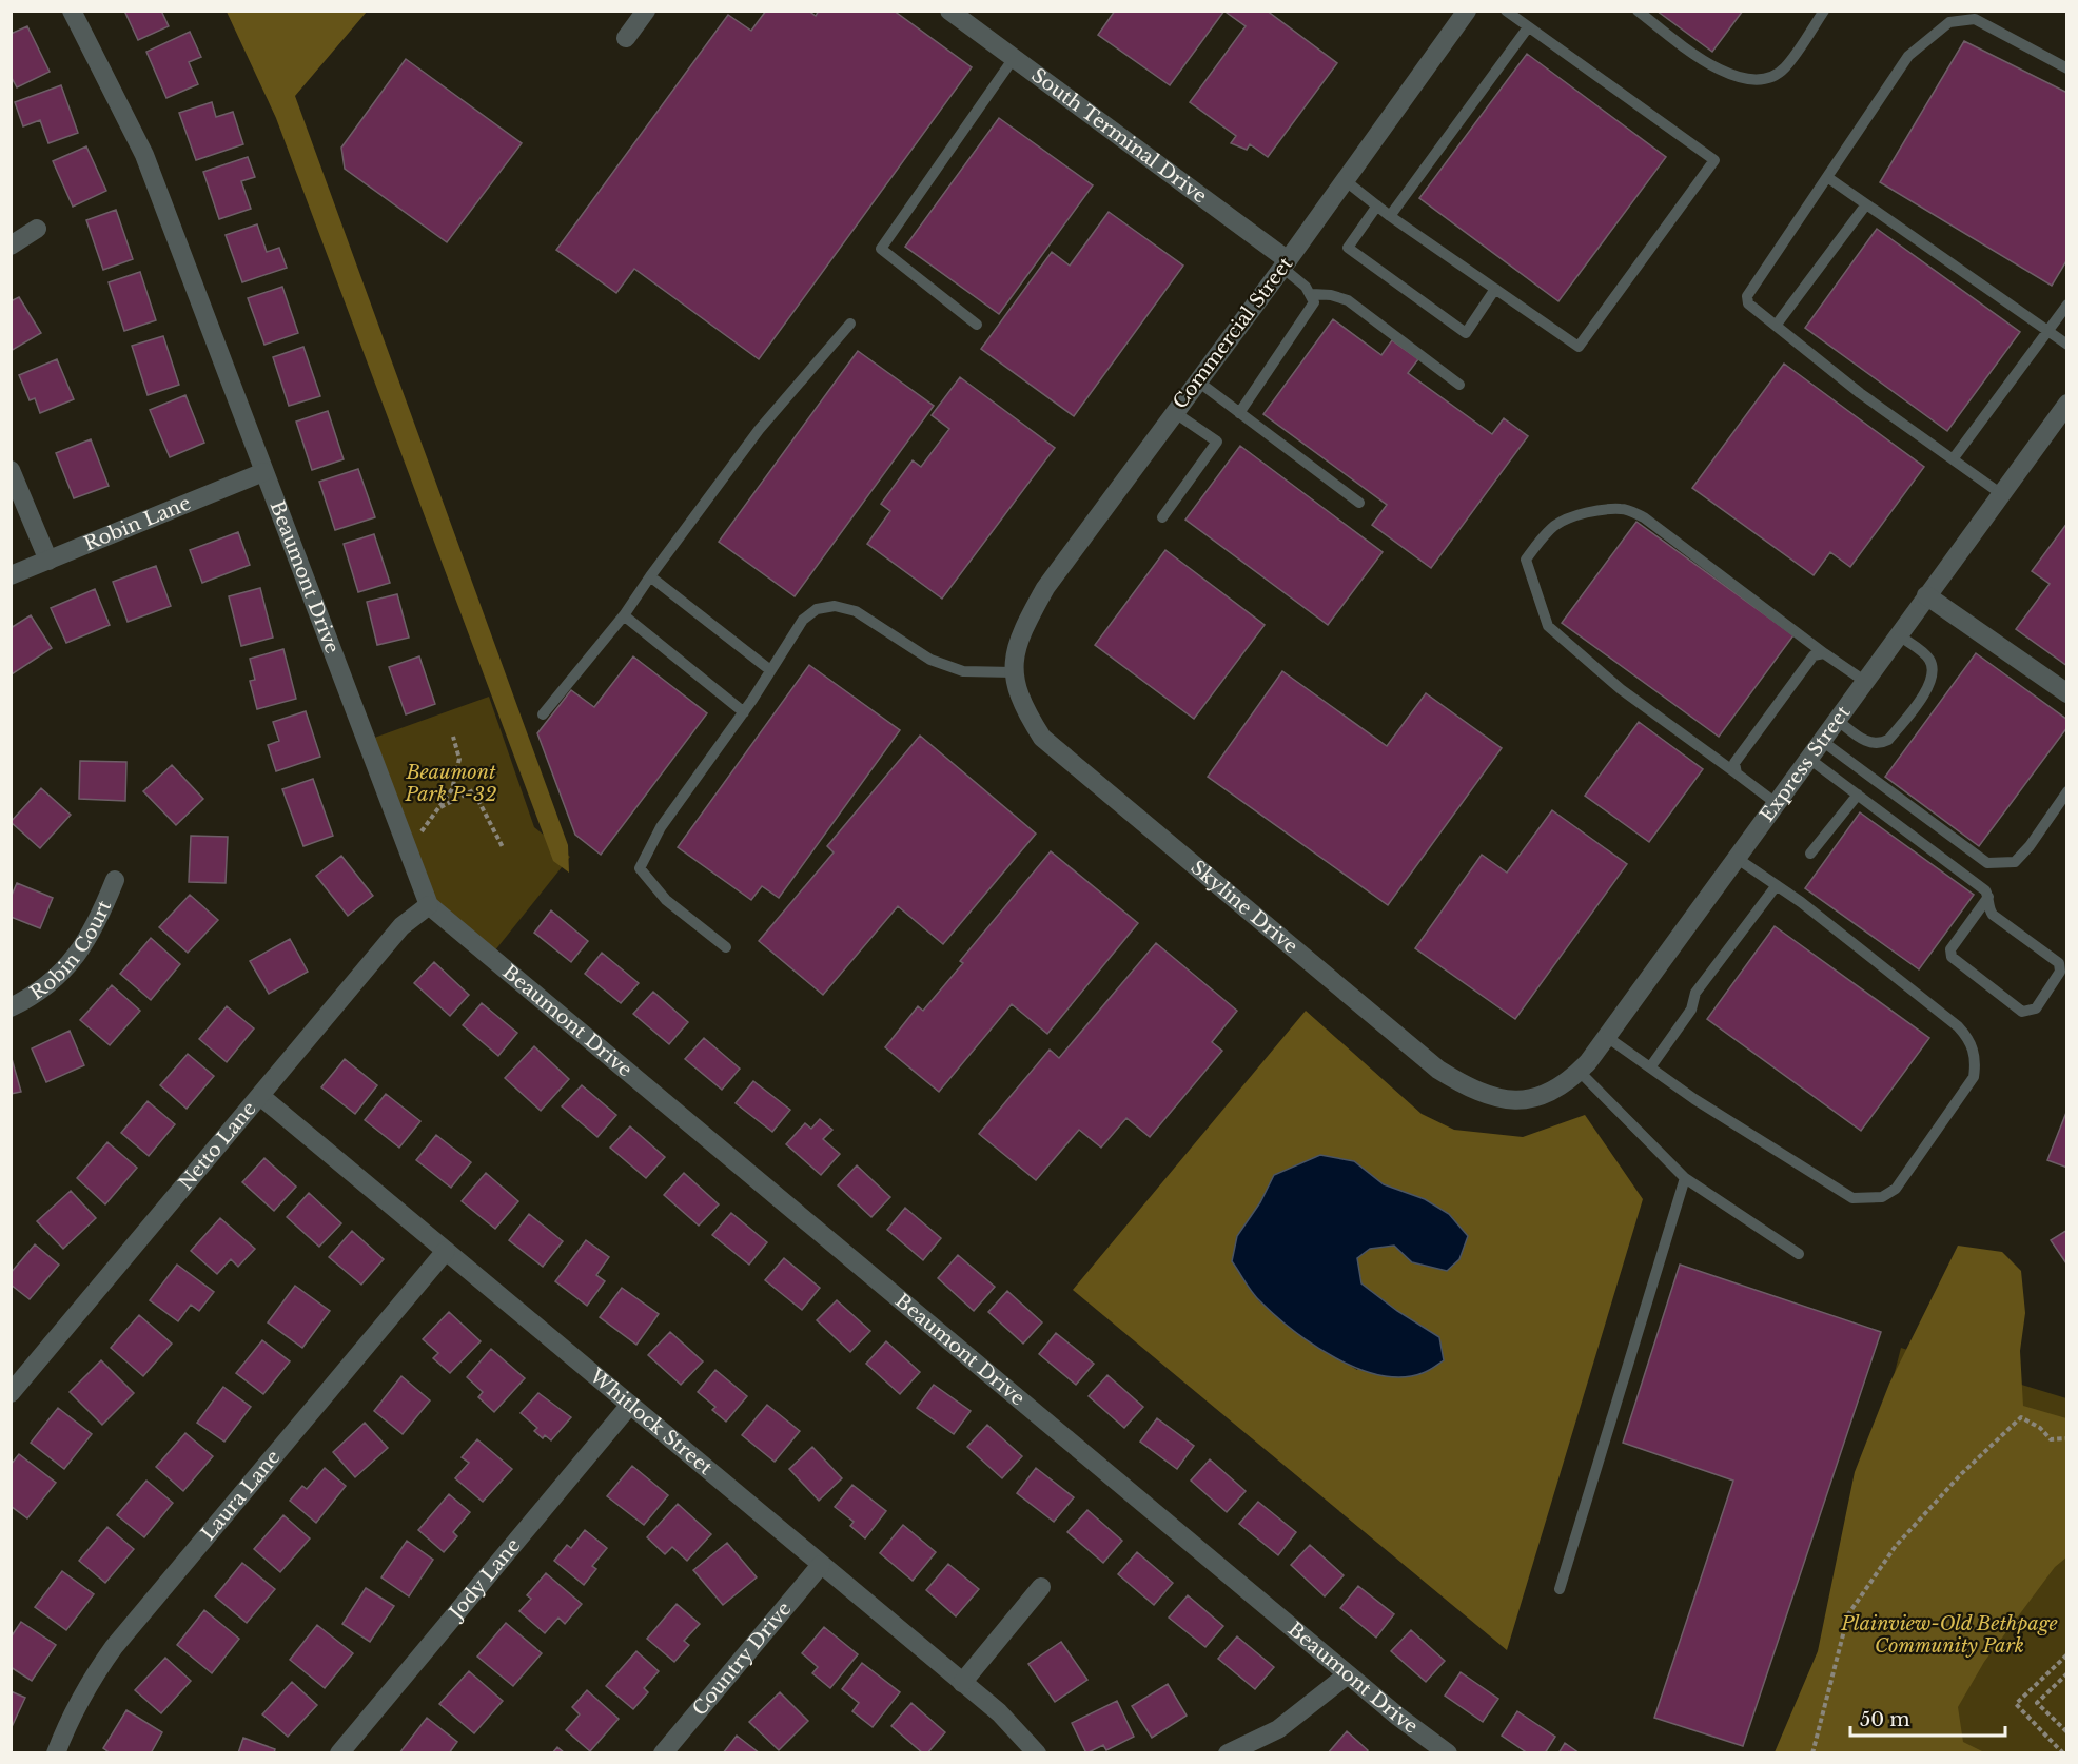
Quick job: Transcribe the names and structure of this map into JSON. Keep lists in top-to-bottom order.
{
  "streets": {
    "street": [
      "South Terminal Drive",
      "Commercial Street",
      "Robin Lane",
      "Beaumont Drive",
      "Express Street",
      "Skyline Drive",
      "Robin Court",
      "Netto Lane",
      "Whitlock Street",
      "Laura Lane",
      "Jody Lane",
      "Country Drive"
    ]
  },
  "crossings": [
    ["South Terminal Drive", "Commercial Street"],
    ["Commercial Street", "Skyline Drive"],
    ["Robin Lane", "Beaumont Drive"],
    ["Beaumont Drive", "Netto Lane"],
    ["Express Street", "Skyline Drive"],
    ["Netto Lane", "Whitlock Street"],
    ["Whitlock Street", "Laura Lane"],
    ["Whitlock Street", "Jody Lane"],
    ["Whitlock Street", "Country Drive"]
  ],
  "parks": ["Beaumont Park P-32", "Plainview-Old Bethpage Community Park"],
  "scale_bar": "50 m"
}
